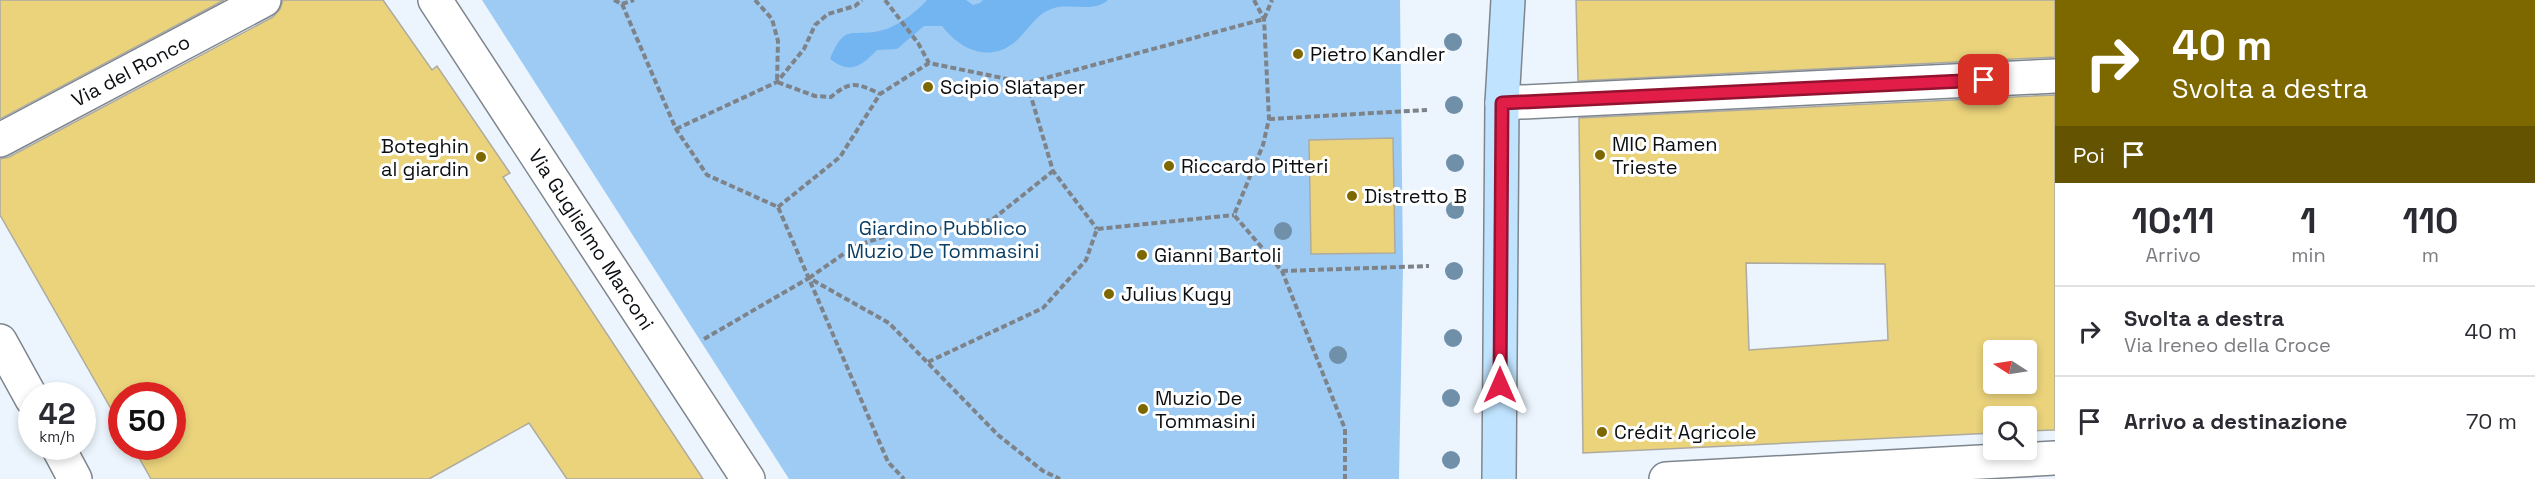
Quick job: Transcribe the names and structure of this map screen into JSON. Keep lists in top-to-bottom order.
{
  "streets": {
    "street": ["Via del Ronco", "Via Guglielmo Marconi"]
  },
  "parks": ["Giardino Pubblico Muzio De Tommasini"],
  "places": [
    "Pietro Kandler",
    "Scipio Slataper",
    "MIC Ramen Trieste",
    "Boteghin al giardin",
    "Riccardo Pitteri",
    "Distretto B",
    "Gianni Bartoli",
    "Julius Kugy",
    "Muzio De Tommasini",
    "Crédit Agricole"
  ],
  "north": "left",
  "page": {
    "turn": ["40 m", "Svolta a destra"],
    "then": "Poi",
    "eta": [
      "10:11",
      "Arrivo",
      "1",
      "min",
      "110",
      "m"
    ],
    "list": [
      {
        "name": "Svolta a destra",
        "note": "Via Ireneo della Croce",
        "value": "40 m"
      },
      {
        "name": "Arrivo a destinazione",
        "value": "70 m"
      }
    ],
    "speed": "42 km/h",
    "limit": "50"
  }
}
